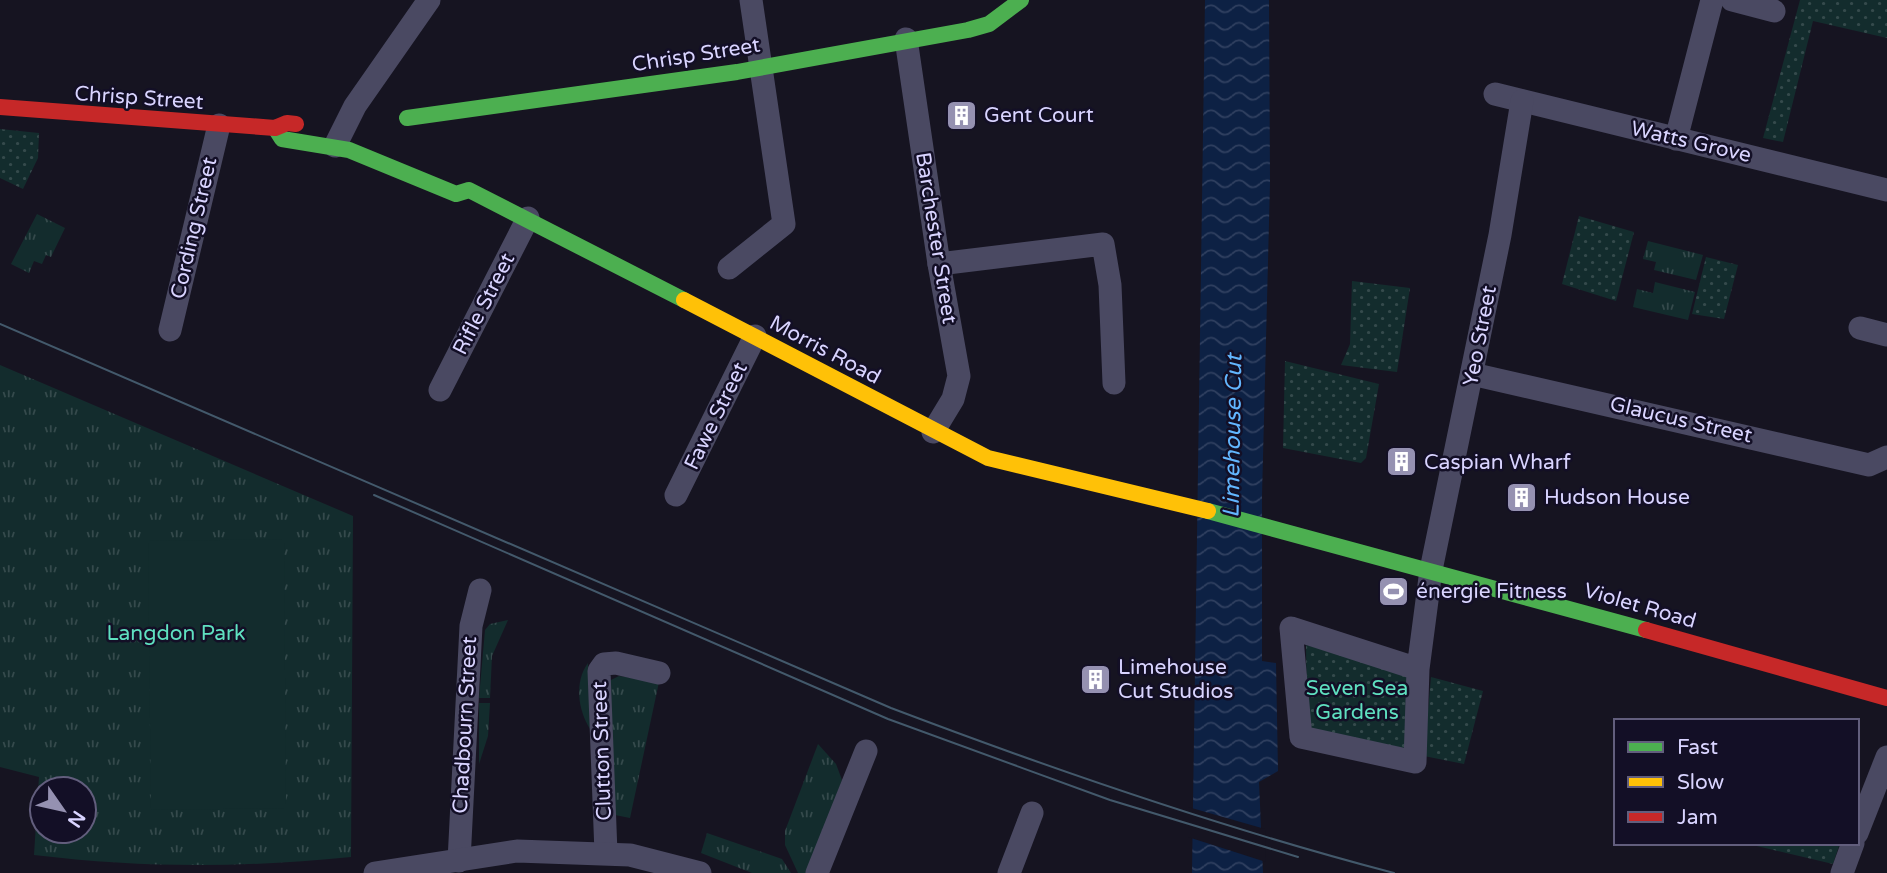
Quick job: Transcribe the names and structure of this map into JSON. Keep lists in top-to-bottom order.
{
  "streets": {
    "street": [
      "Chrisp Street",
      "Watts Grove",
      "Cording Street",
      "Barchester Street",
      "Rifle Street",
      "Yeo Street",
      "Morris Road",
      "Fawe Street",
      "Glaucus Street",
      "Violet Road",
      "Chadbourn Street",
      "Clutton Street"
    ]
  },
  "crossings": [
    ["Chrisp Street", "Cording Street"],
    ["Chrisp Street", "Barchester Street"],
    ["Chrisp Street", "Morris Road"],
    ["Watts Grove", "Yeo Street"],
    ["Barchester Street", "Morris Road"],
    ["Rifle Street", "Morris Road"],
    ["Yeo Street", "Glaucus Street"],
    ["Yeo Street", "Violet Road"],
    ["Morris Road", "Fawe Street"],
    ["Morris Road", "Violet Road"]
  ],
  "water": ["Limehouse Cut"],
  "parks": ["Langdon Park", "Seven Sea Gardens"],
  "places": {
    "building": [
      "Gent Court",
      "Caspian Wharf",
      "Hudson House",
      "Limehouse Cut Studios"
    ],
    "sports": ["énergie Fitness"]
  },
  "legend": ["Fast", "Slow", "Jam"],
  "north": "bottom right"
}
